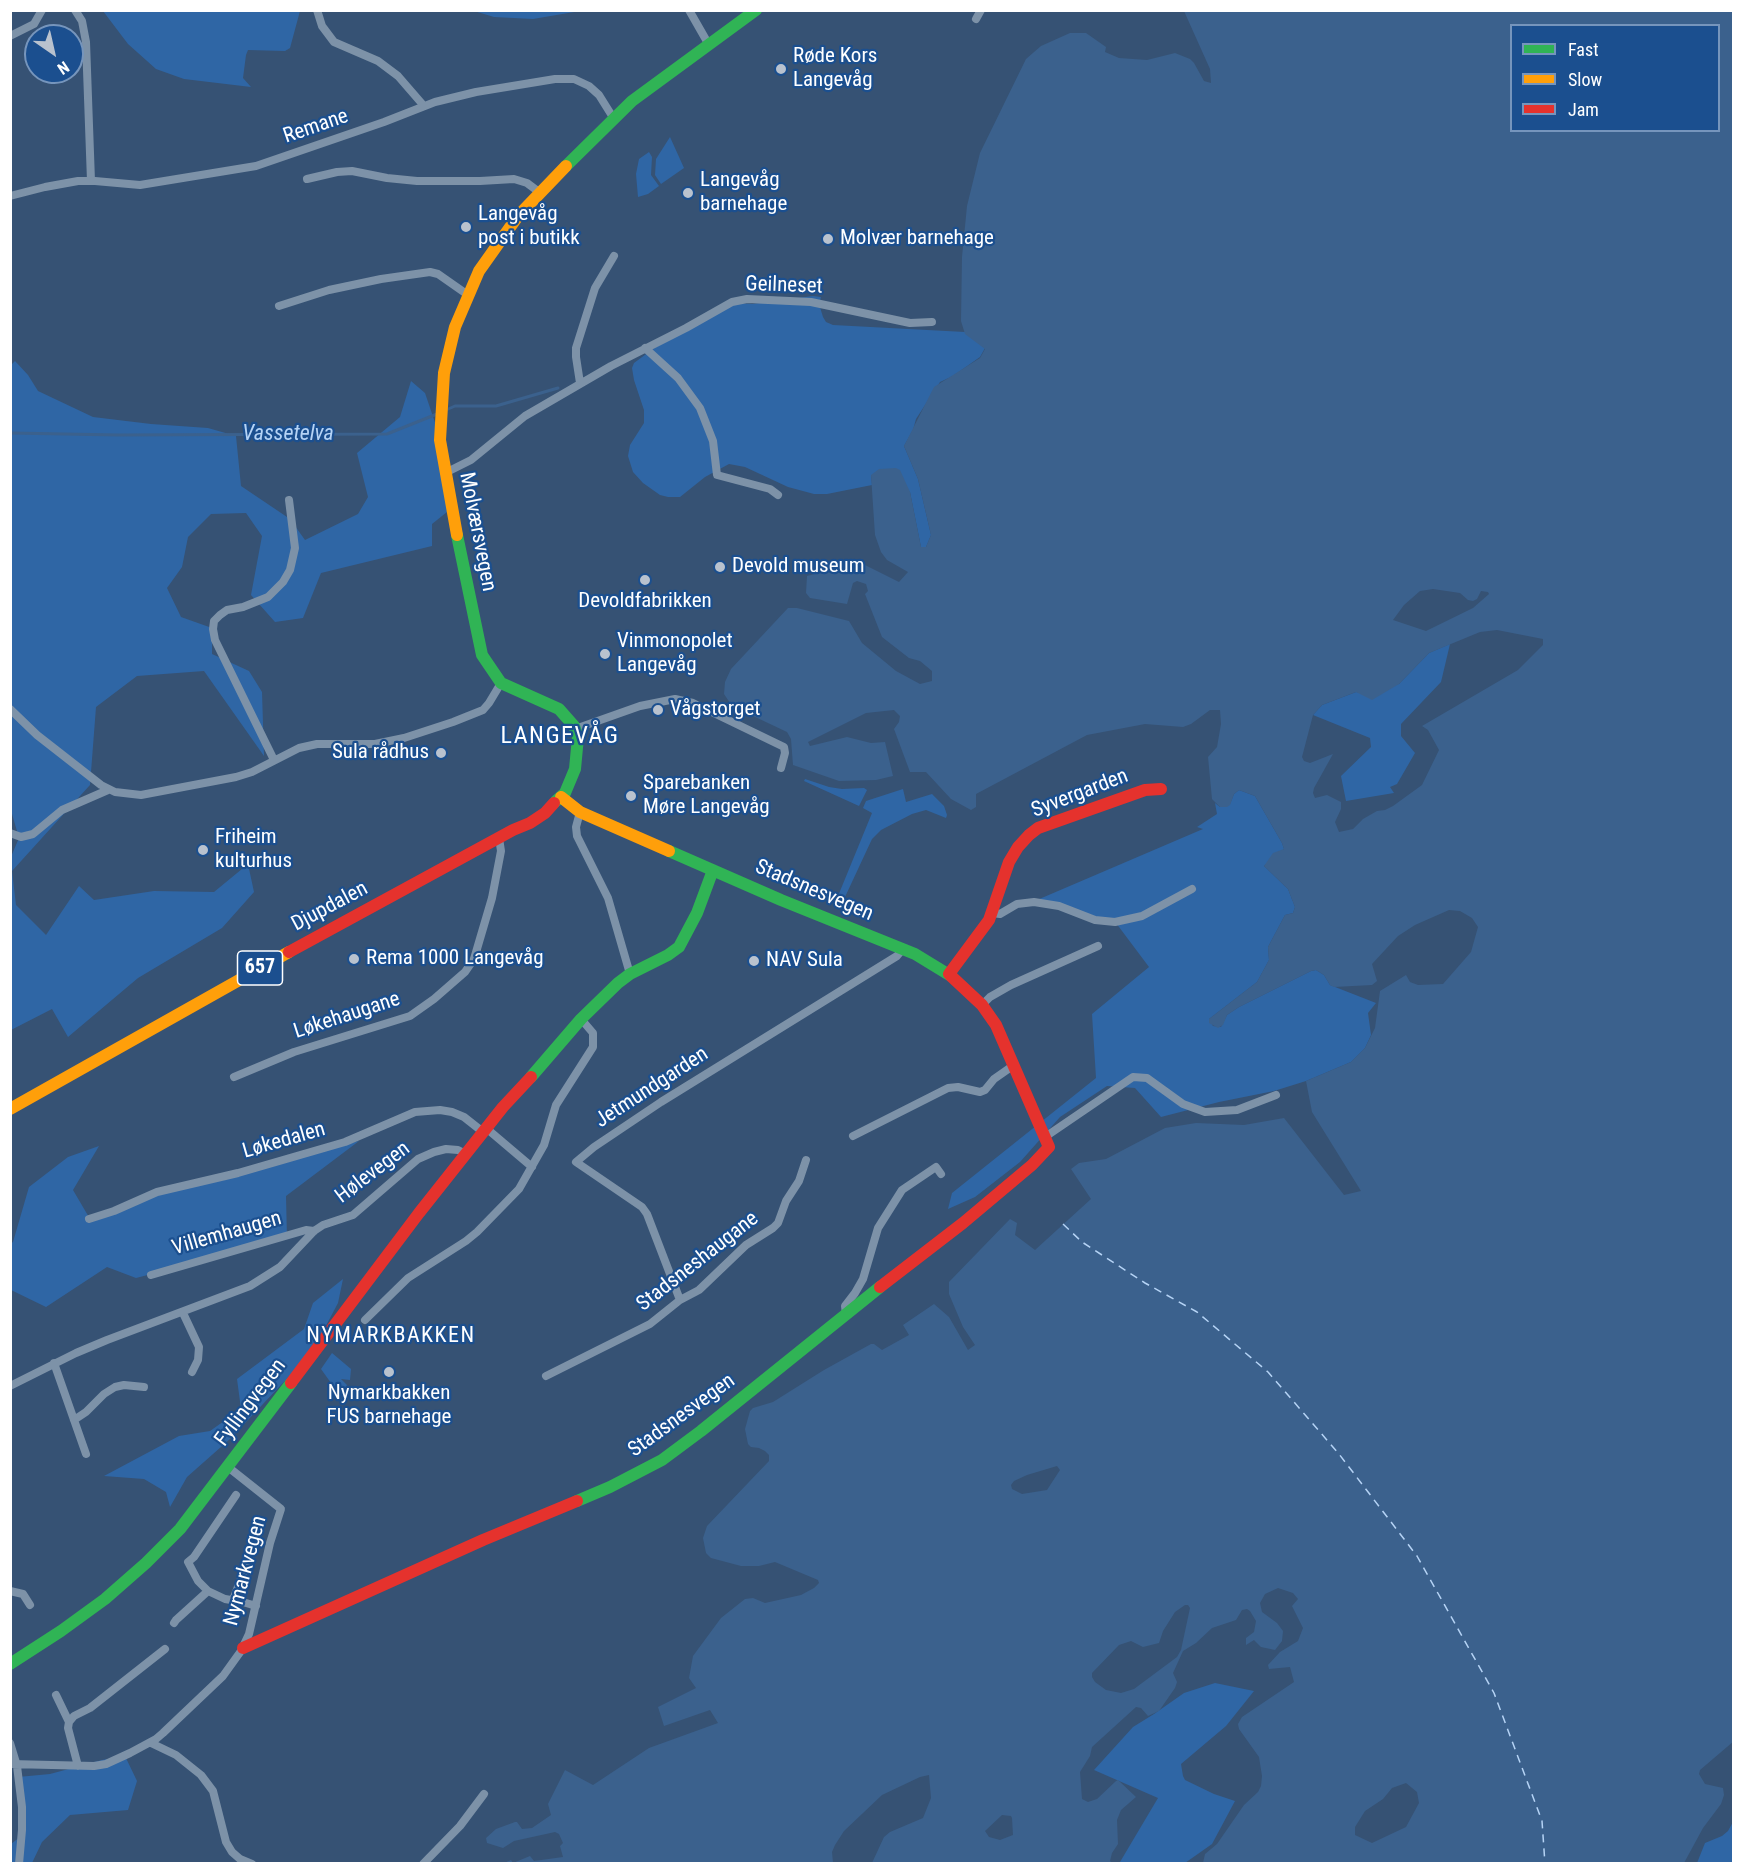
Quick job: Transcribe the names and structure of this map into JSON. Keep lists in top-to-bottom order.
{
  "streets": {
    "street": [
      "Remane",
      "Geilneset",
      "Molværsvegen",
      "Syvergarden",
      "Stadsnesvegen",
      "Djupdalen",
      "657",
      "Løkehaugane",
      "Jetmundgarden",
      "Løkedalen",
      "Hølevegen",
      "Villemhaugen",
      "Stadsneshaugane",
      "Fyllingvegen",
      "Nymarkvegen"
    ]
  },
  "crossings": [
    ["Remane", "Molværsvegen"],
    ["Geilneset", "Molværsvegen"],
    ["Syvergarden", "Stadsnesvegen"],
    ["Stadsnesvegen", "Djupdalen"],
    ["Stadsnesvegen", "Jetmundgarden"],
    ["Stadsnesvegen", "Fyllingvegen"],
    ["Stadsnesvegen", "Nymarkvegen"],
    ["Djupdalen", "Løkehaugane"],
    ["Jetmundgarden", "Stadsneshaugane"],
    ["Løkedalen", "Fyllingvegen"],
    ["Hølevegen", "Villemhaugen"],
    ["Hølevegen", "Fyllingvegen"],
    ["Fyllingvegen", "Nymarkvegen"]
  ],
  "districts": ["LANGEVÅG", "NYMARKBAKKEN"],
  "water": ["Vassetelva"],
  "places": [
    "Røde Kors Langevåg",
    "Langevåg barnehage",
    "Langevåg post i butikk",
    "Molvær barnehage",
    "Devold museum",
    "Devoldfabrikken",
    "Vinmonopolet Langevåg",
    "Vågstorget",
    "Sula rådhus",
    "Sparebanken Møre Langevåg",
    "Friheim kulturhus",
    "Rema 1000 Langevåg",
    "NAV Sula",
    "Nymarkbakken FUS barnehage"
  ],
  "legend": ["Fast", "Slow", "Jam"],
  "north": "bottom right"
}
